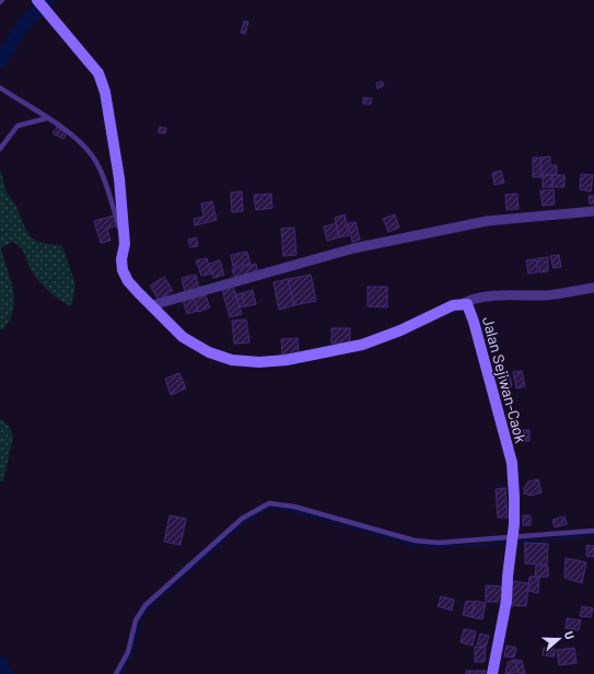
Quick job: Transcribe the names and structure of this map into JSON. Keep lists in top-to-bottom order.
{
  "streets": {
    "street": ["Jalan Sejiwan-Caok"]
  },
  "north": "right"
}
